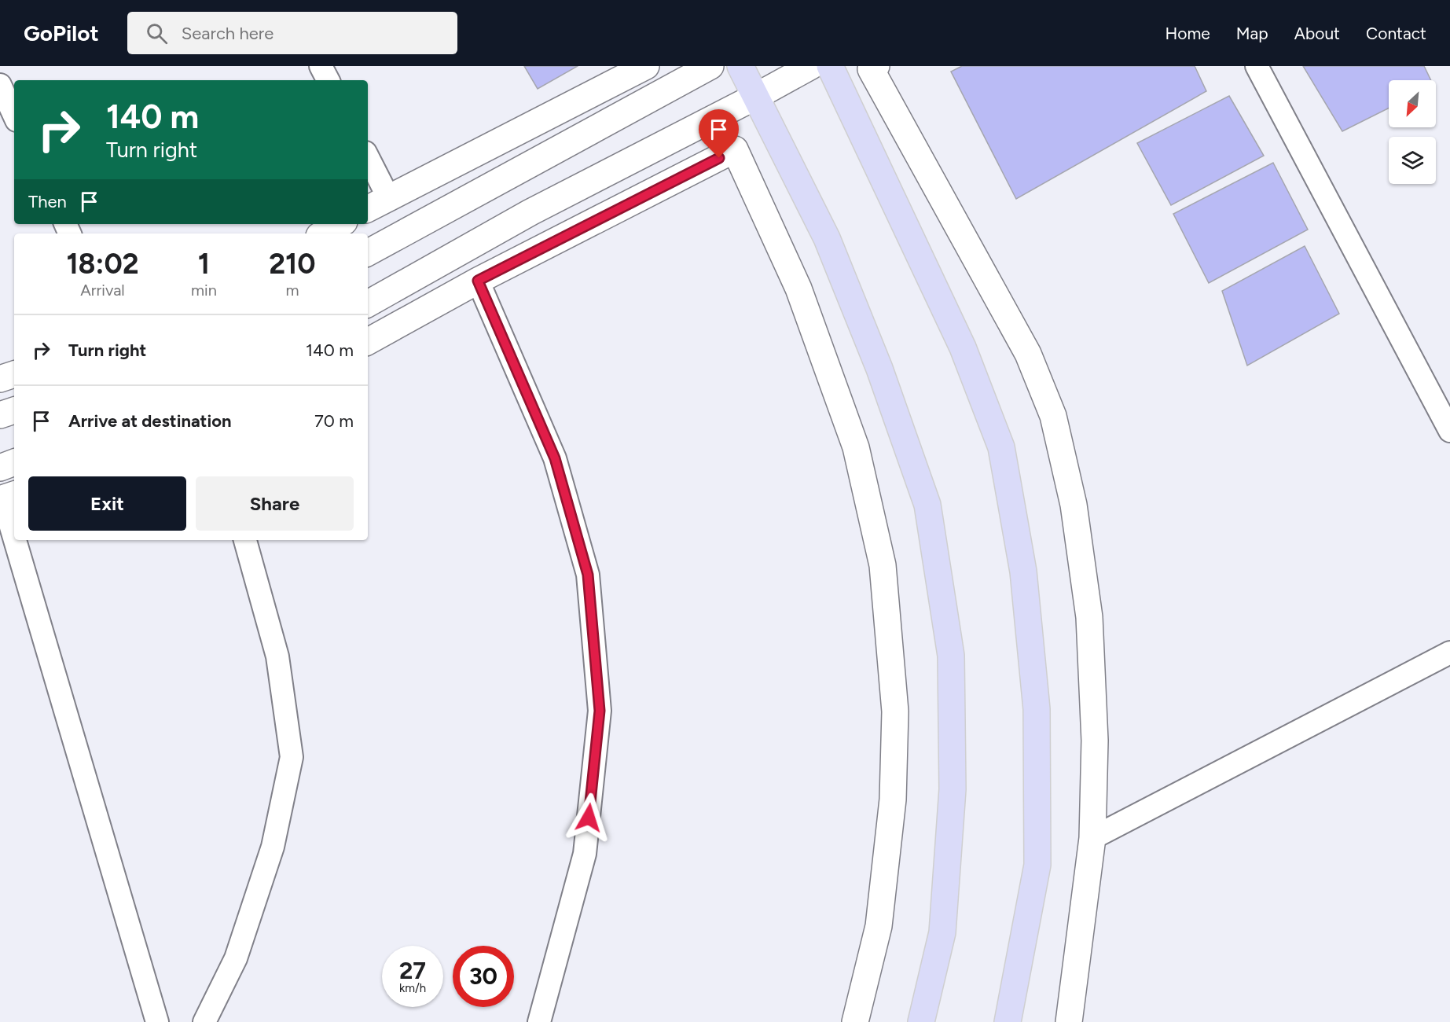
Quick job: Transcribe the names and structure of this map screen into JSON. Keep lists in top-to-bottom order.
{
  "north": "bottom left",
  "page": {
    "header": "GoPilot",
    "search": "Search here",
    "nav": [
      "Home",
      "Map",
      "About",
      "Contact"
    ],
    "turn": ["140 m", "Turn right"],
    "then": "Then",
    "eta": [
      "18:02",
      "Arrival",
      "1",
      "min",
      "210",
      "m"
    ],
    "list": [
      {
        "name": "Turn right",
        "value": "140 m"
      },
      {
        "name": "Arrive at destination",
        "value": "70 m"
      }
    ],
    "buttons": ["Exit", "Share"],
    "speed": "27 km/h",
    "limit": "30"
  }
}
